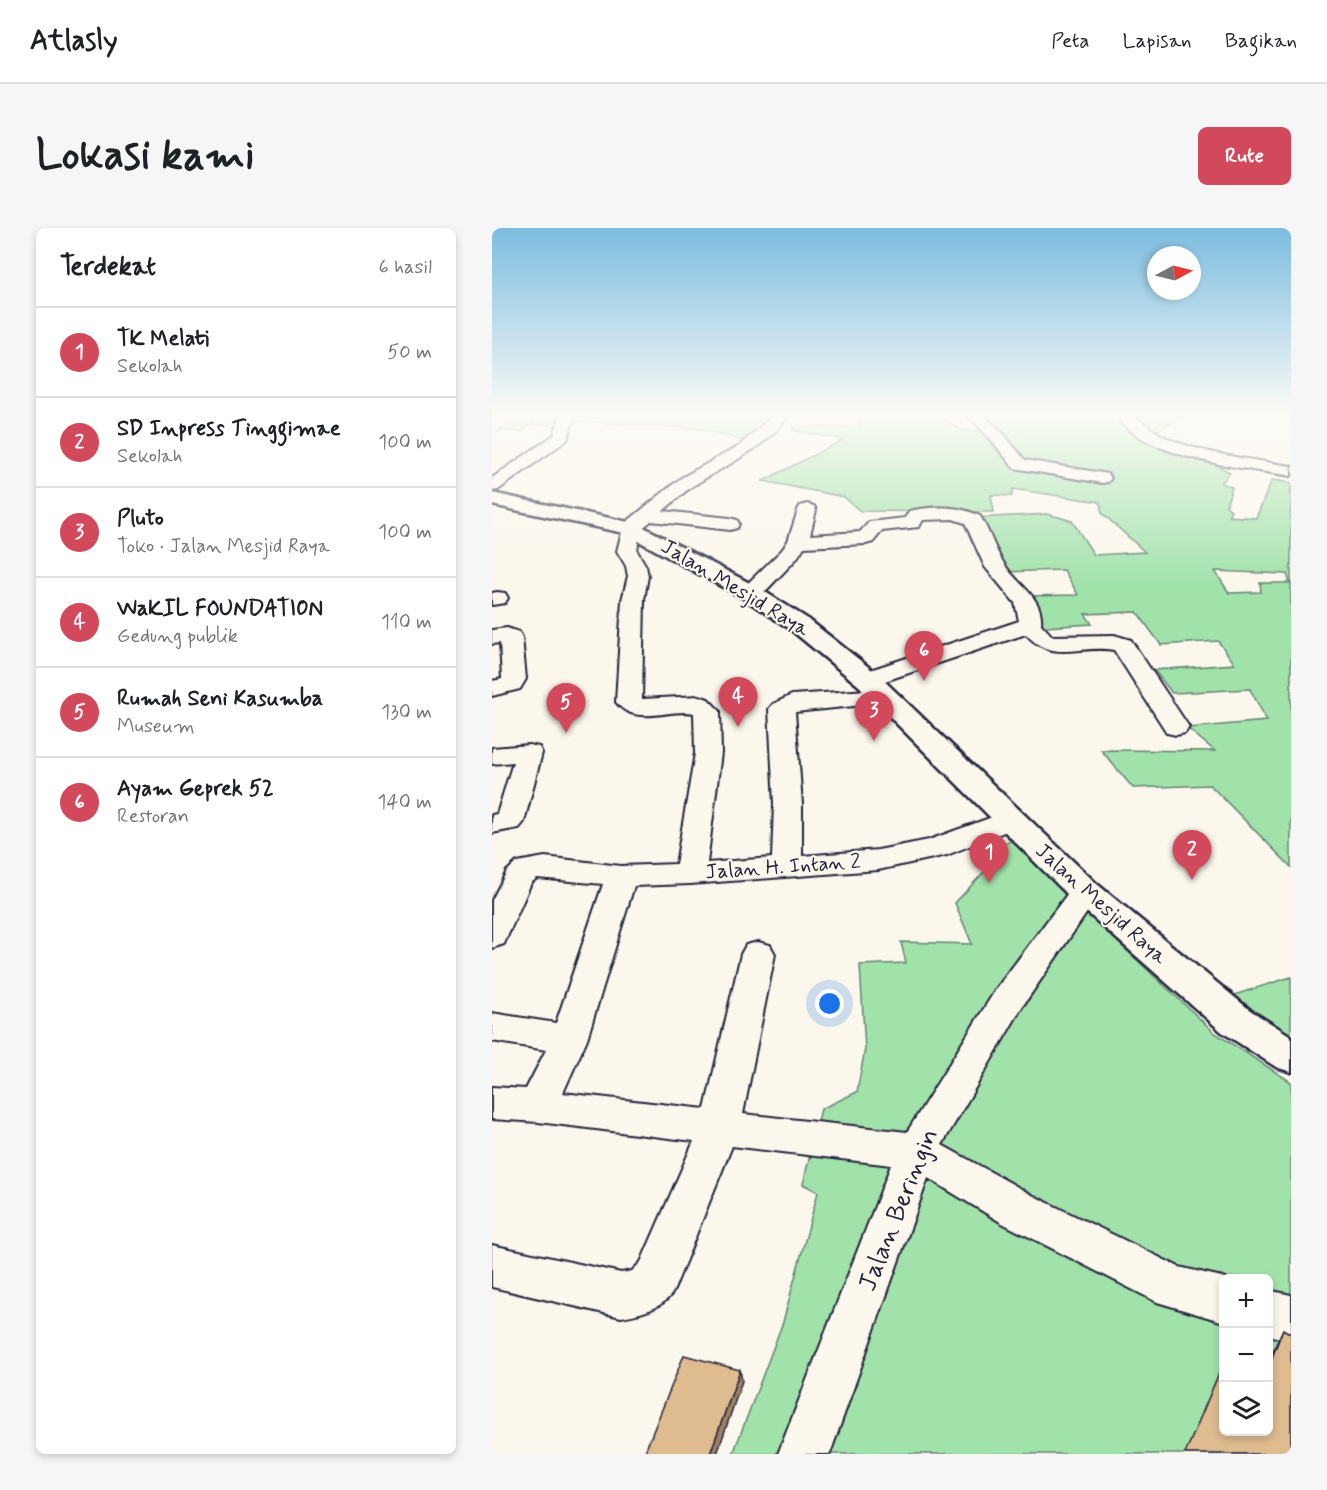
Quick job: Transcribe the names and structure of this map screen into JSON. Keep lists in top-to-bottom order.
{
  "streets": {
    "street": ["Jalan Mesjid Raya", "Jalan H. Intan 2", "Jalan Beringin"]
  },
  "crossings": [
    ["Jalan Mesjid Raya", "Jalan H. Intan 2"],
    ["Jalan Mesjid Raya", "Jalan Beringin"]
  ],
  "north": "right",
  "page": {
    "header": "Atlasly",
    "nav": ["Peta", "Lapisan", "Bagikan"],
    "buttons": "Rute",
    "title": "Lokasi kami",
    "heading": ["Terdekat", "6 hasil"],
    "list": [
      {
        "mark": "1",
        "name": "TK Melati",
        "note": "Sekolah",
        "value": "50 m"
      },
      {
        "mark": "2",
        "name": "SD Inpress Tinggimae",
        "note": "Sekolah",
        "value": "100 m"
      },
      {
        "mark": "3",
        "name": "Pluto",
        "note": "Toko · Jalan Mesjid Raya",
        "value": "100 m"
      },
      {
        "mark": "4",
        "name": "WaKIL FOUNDATI0N",
        "note": "Gedung publik",
        "value": "110 m"
      },
      {
        "mark": "5",
        "name": "Rumah Seni Kasumba",
        "note": "Museum",
        "value": "130 m"
      },
      {
        "mark": "6",
        "name": "Ayam Geprek 52",
        "note": "Restoran",
        "value": "140 m"
      }
    ],
    "pins": [
      "6",
      "4",
      "5",
      "3",
      "2",
      "1"
    ],
    "map_buttons": ["+", "−"]
  }
}
